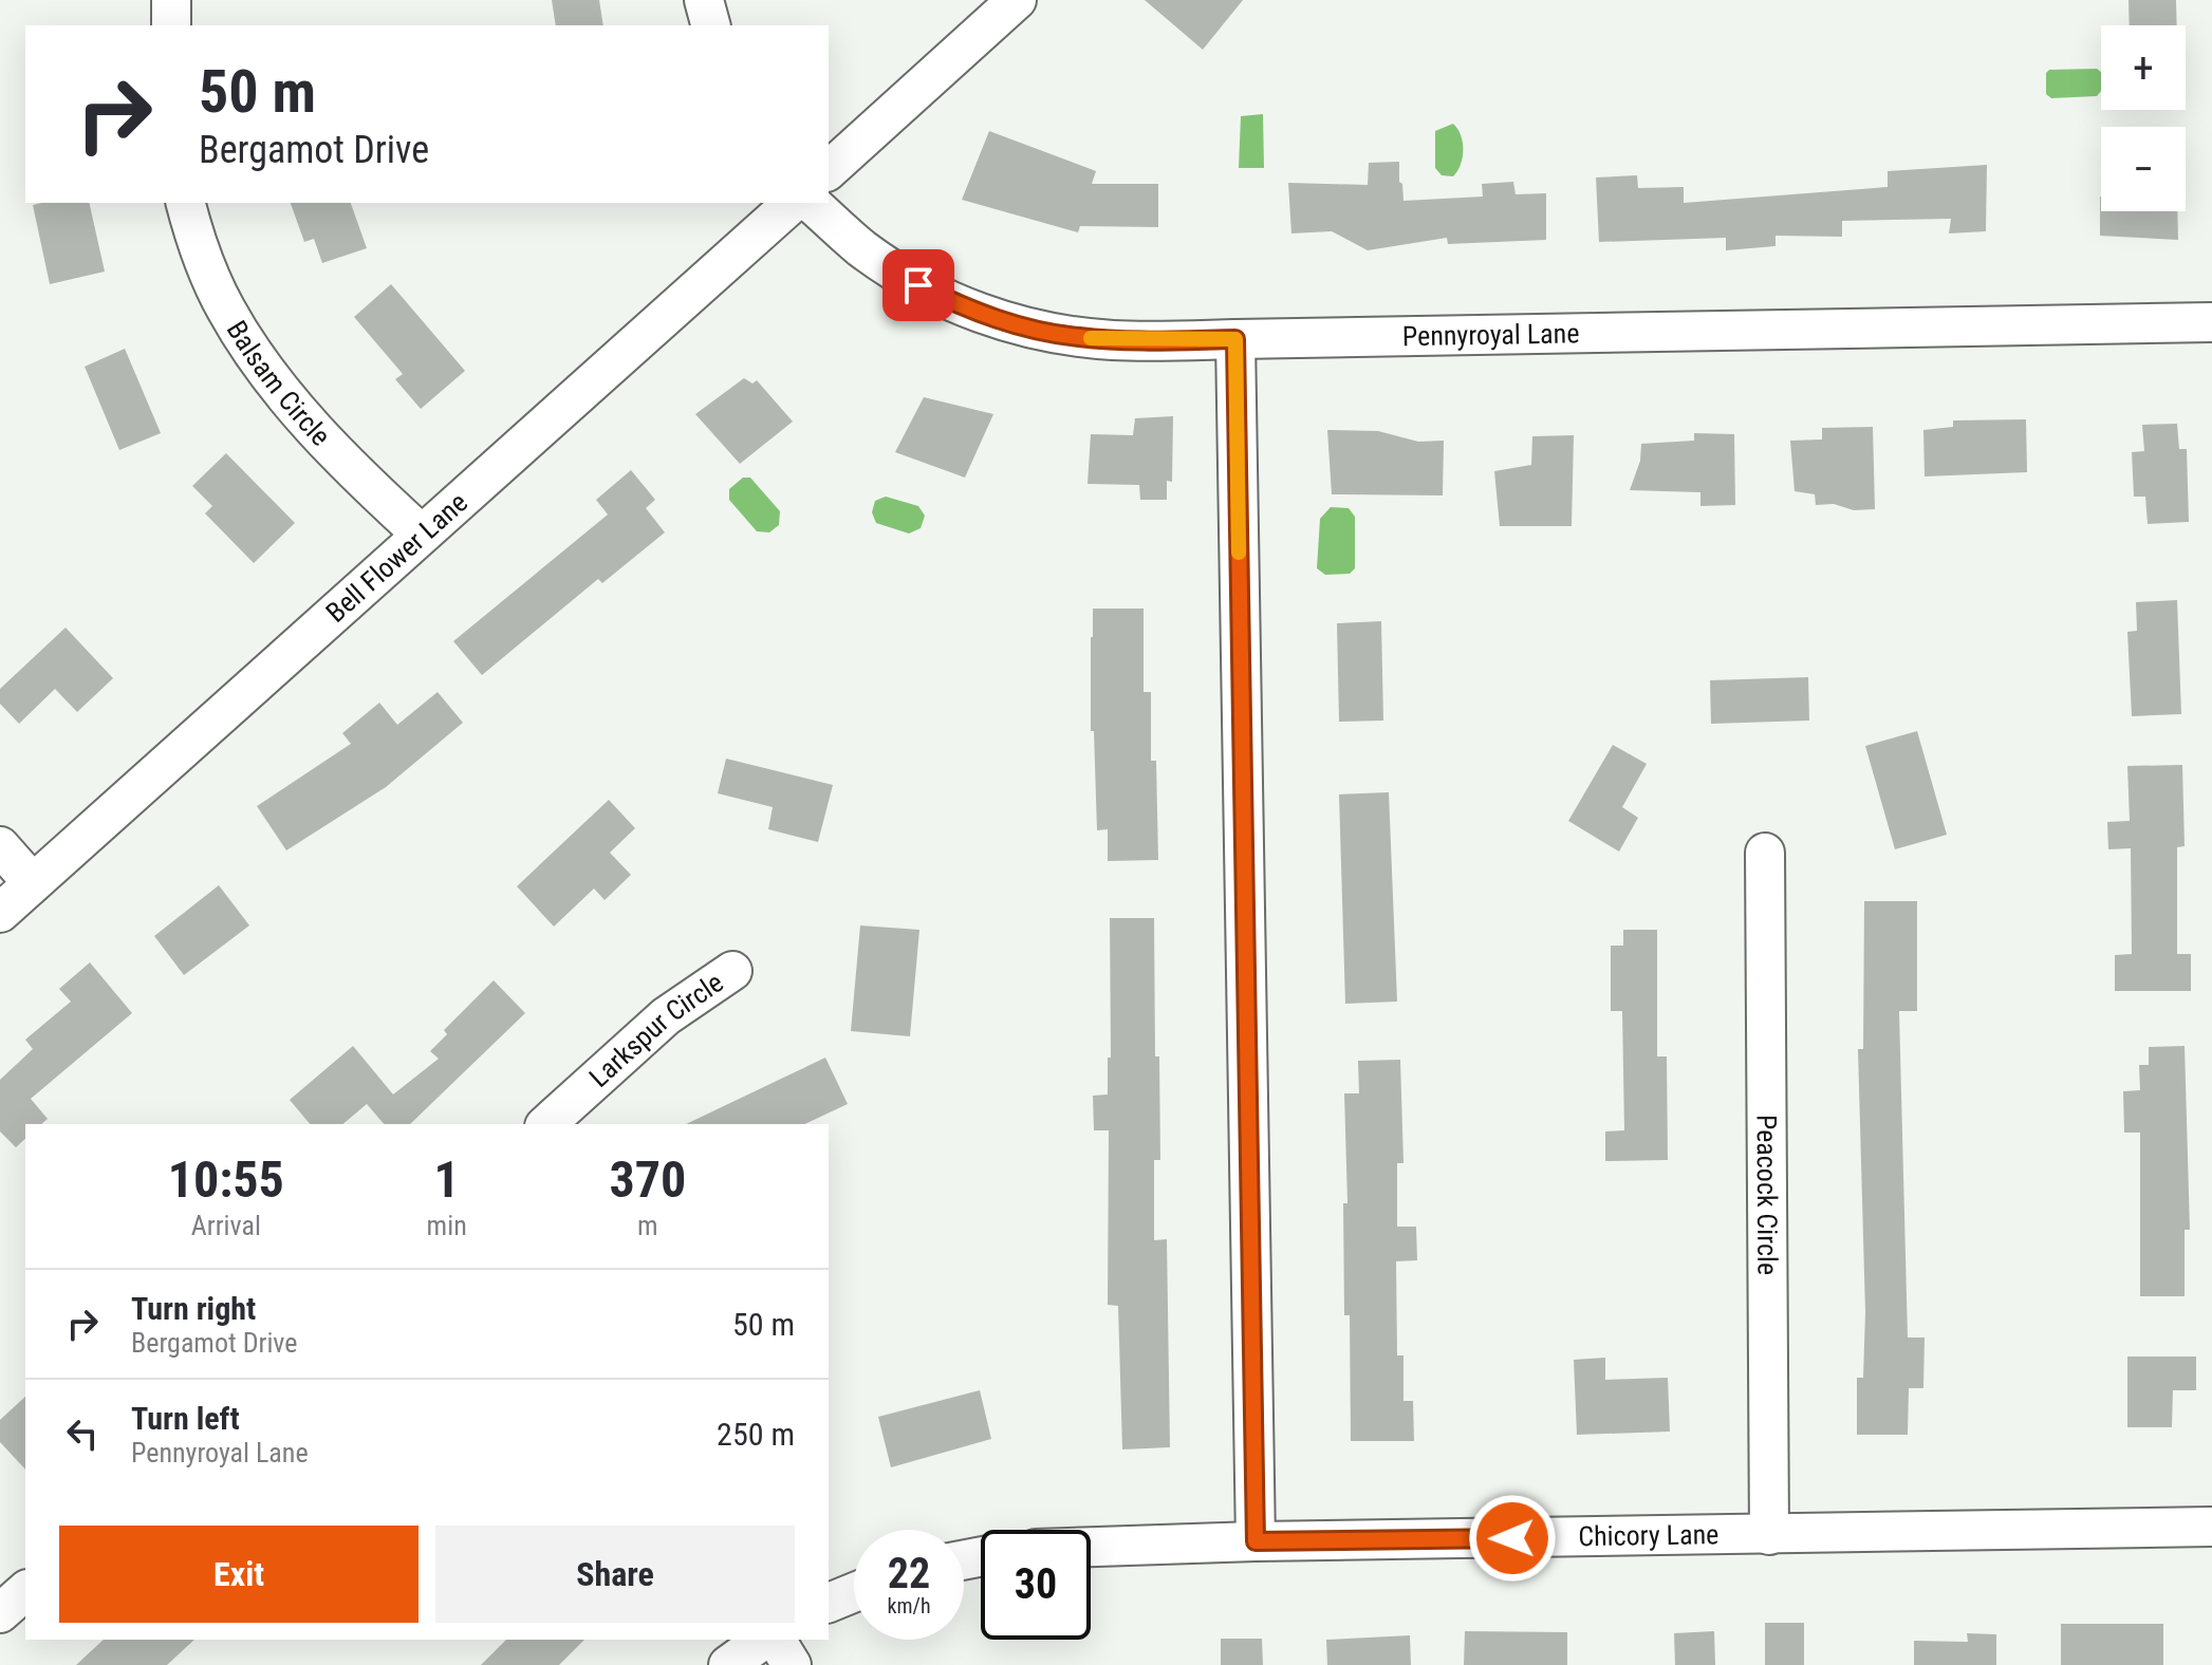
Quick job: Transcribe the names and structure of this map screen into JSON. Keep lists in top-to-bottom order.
{
  "streets": {
    "street": [
      "Pennyroyal Lane",
      "Balsam Circle",
      "Bell Flower Lane",
      "Larkspur Circle",
      "Peacock Circle",
      "Chicory Lane"
    ]
  },
  "crossings": [
    ["Balsam Circle", "Bell Flower Lane"],
    ["Peacock Circle", "Chicory Lane"]
  ],
  "page": {
    "map_buttons": ["+", "−"],
    "turn": ["50 m", "Bergamot Drive"],
    "eta": [
      "10:55",
      "Arrival",
      "1",
      "min",
      "370",
      "m"
    ],
    "list": [
      {
        "name": "Turn right",
        "note": "Bergamot Drive",
        "value": "50 m"
      },
      {
        "name": "Turn left",
        "note": "Pennyroyal Lane",
        "value": "250 m"
      }
    ],
    "buttons": ["Exit", "Share"],
    "speed": "22 km/h",
    "limit": "30"
  }
}
